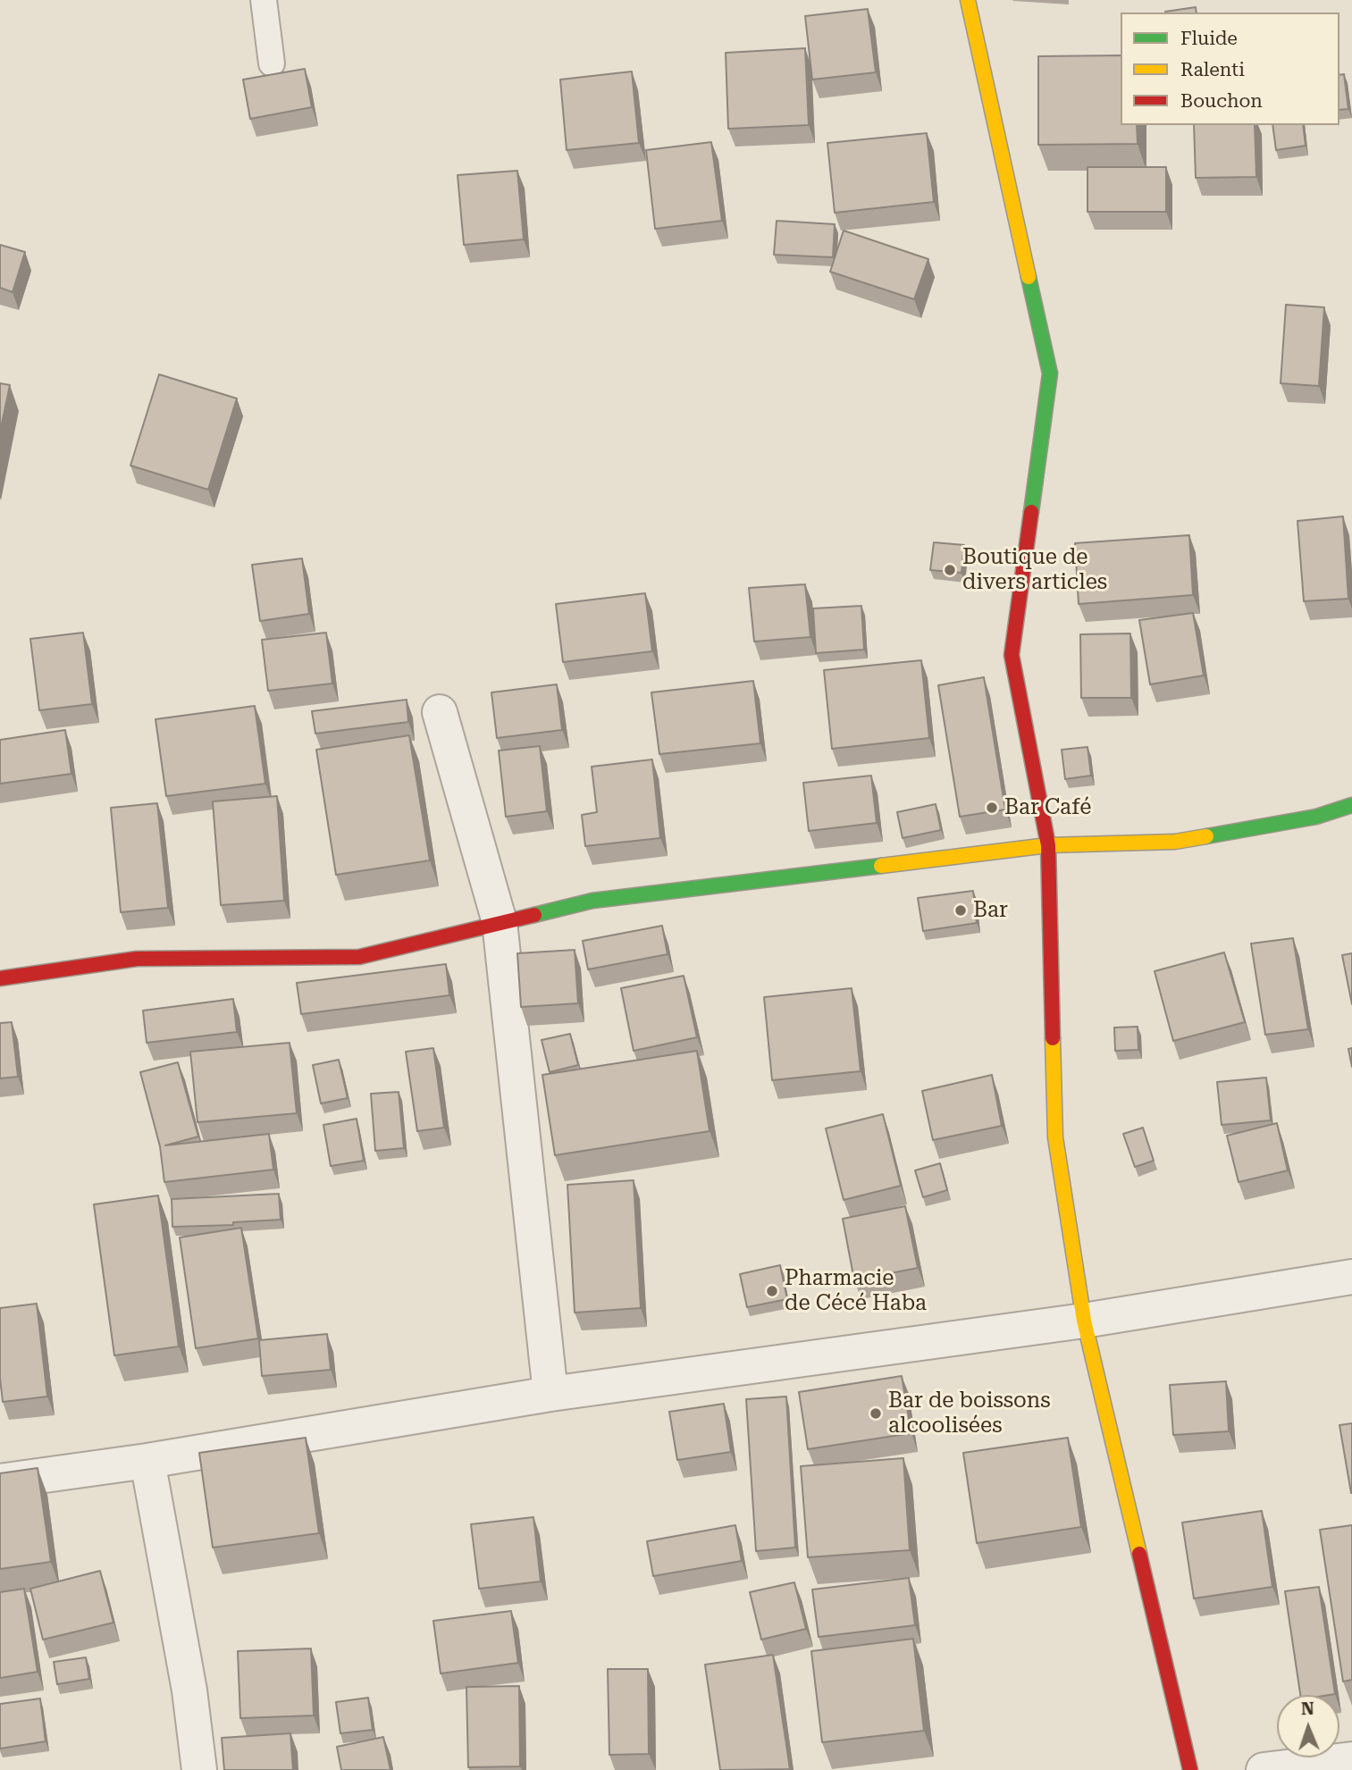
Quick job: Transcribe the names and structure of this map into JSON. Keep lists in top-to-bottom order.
{
  "places": [
    "Boutique de divers articles",
    "Bar Café",
    "Bar",
    "Pharmacie de Cécé Haba",
    "Bar de boissons alcoolisées"
  ],
  "legend": ["Fluide", "Ralenti", "Bouchon"],
  "north": "top"
}
